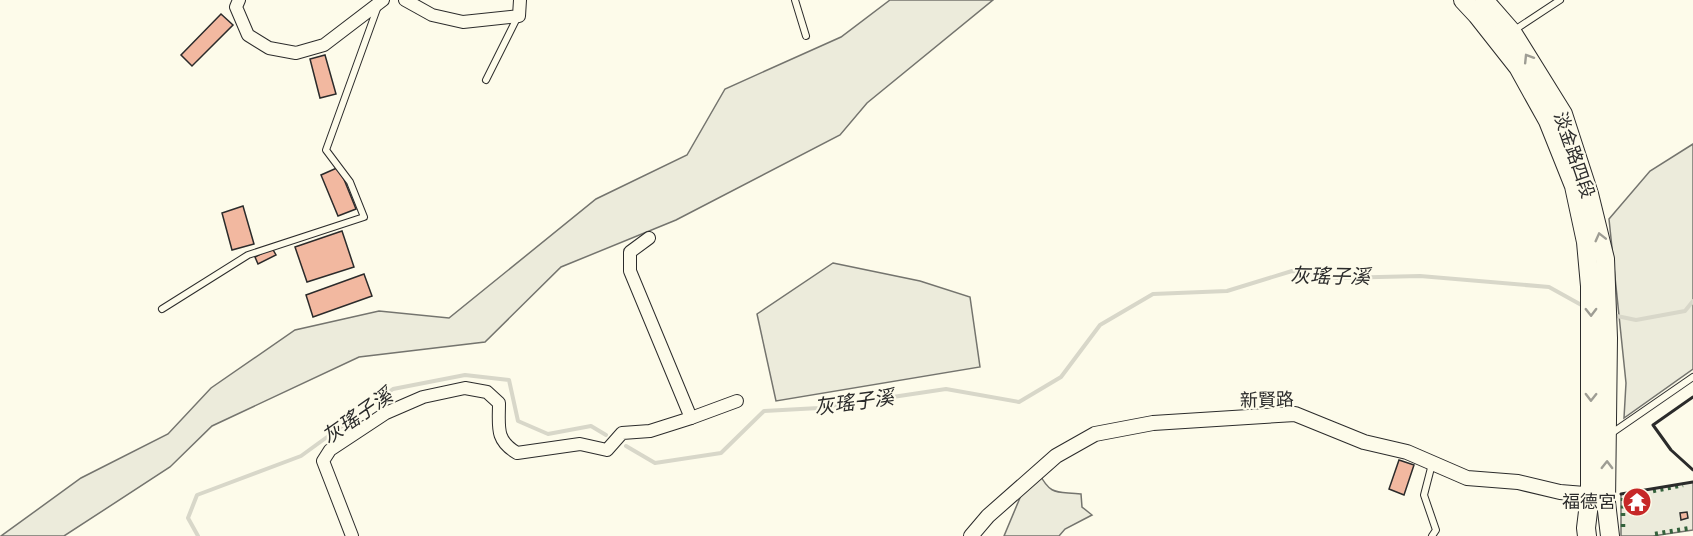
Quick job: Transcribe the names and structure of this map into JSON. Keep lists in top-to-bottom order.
{
  "streets": {
    "main road": ["淡金路四段"],
    "street": ["新賢路"]
  },
  "water": ["灰瑤子溪"],
  "places": {
    "temple": ["福德宮"]
  }
}
